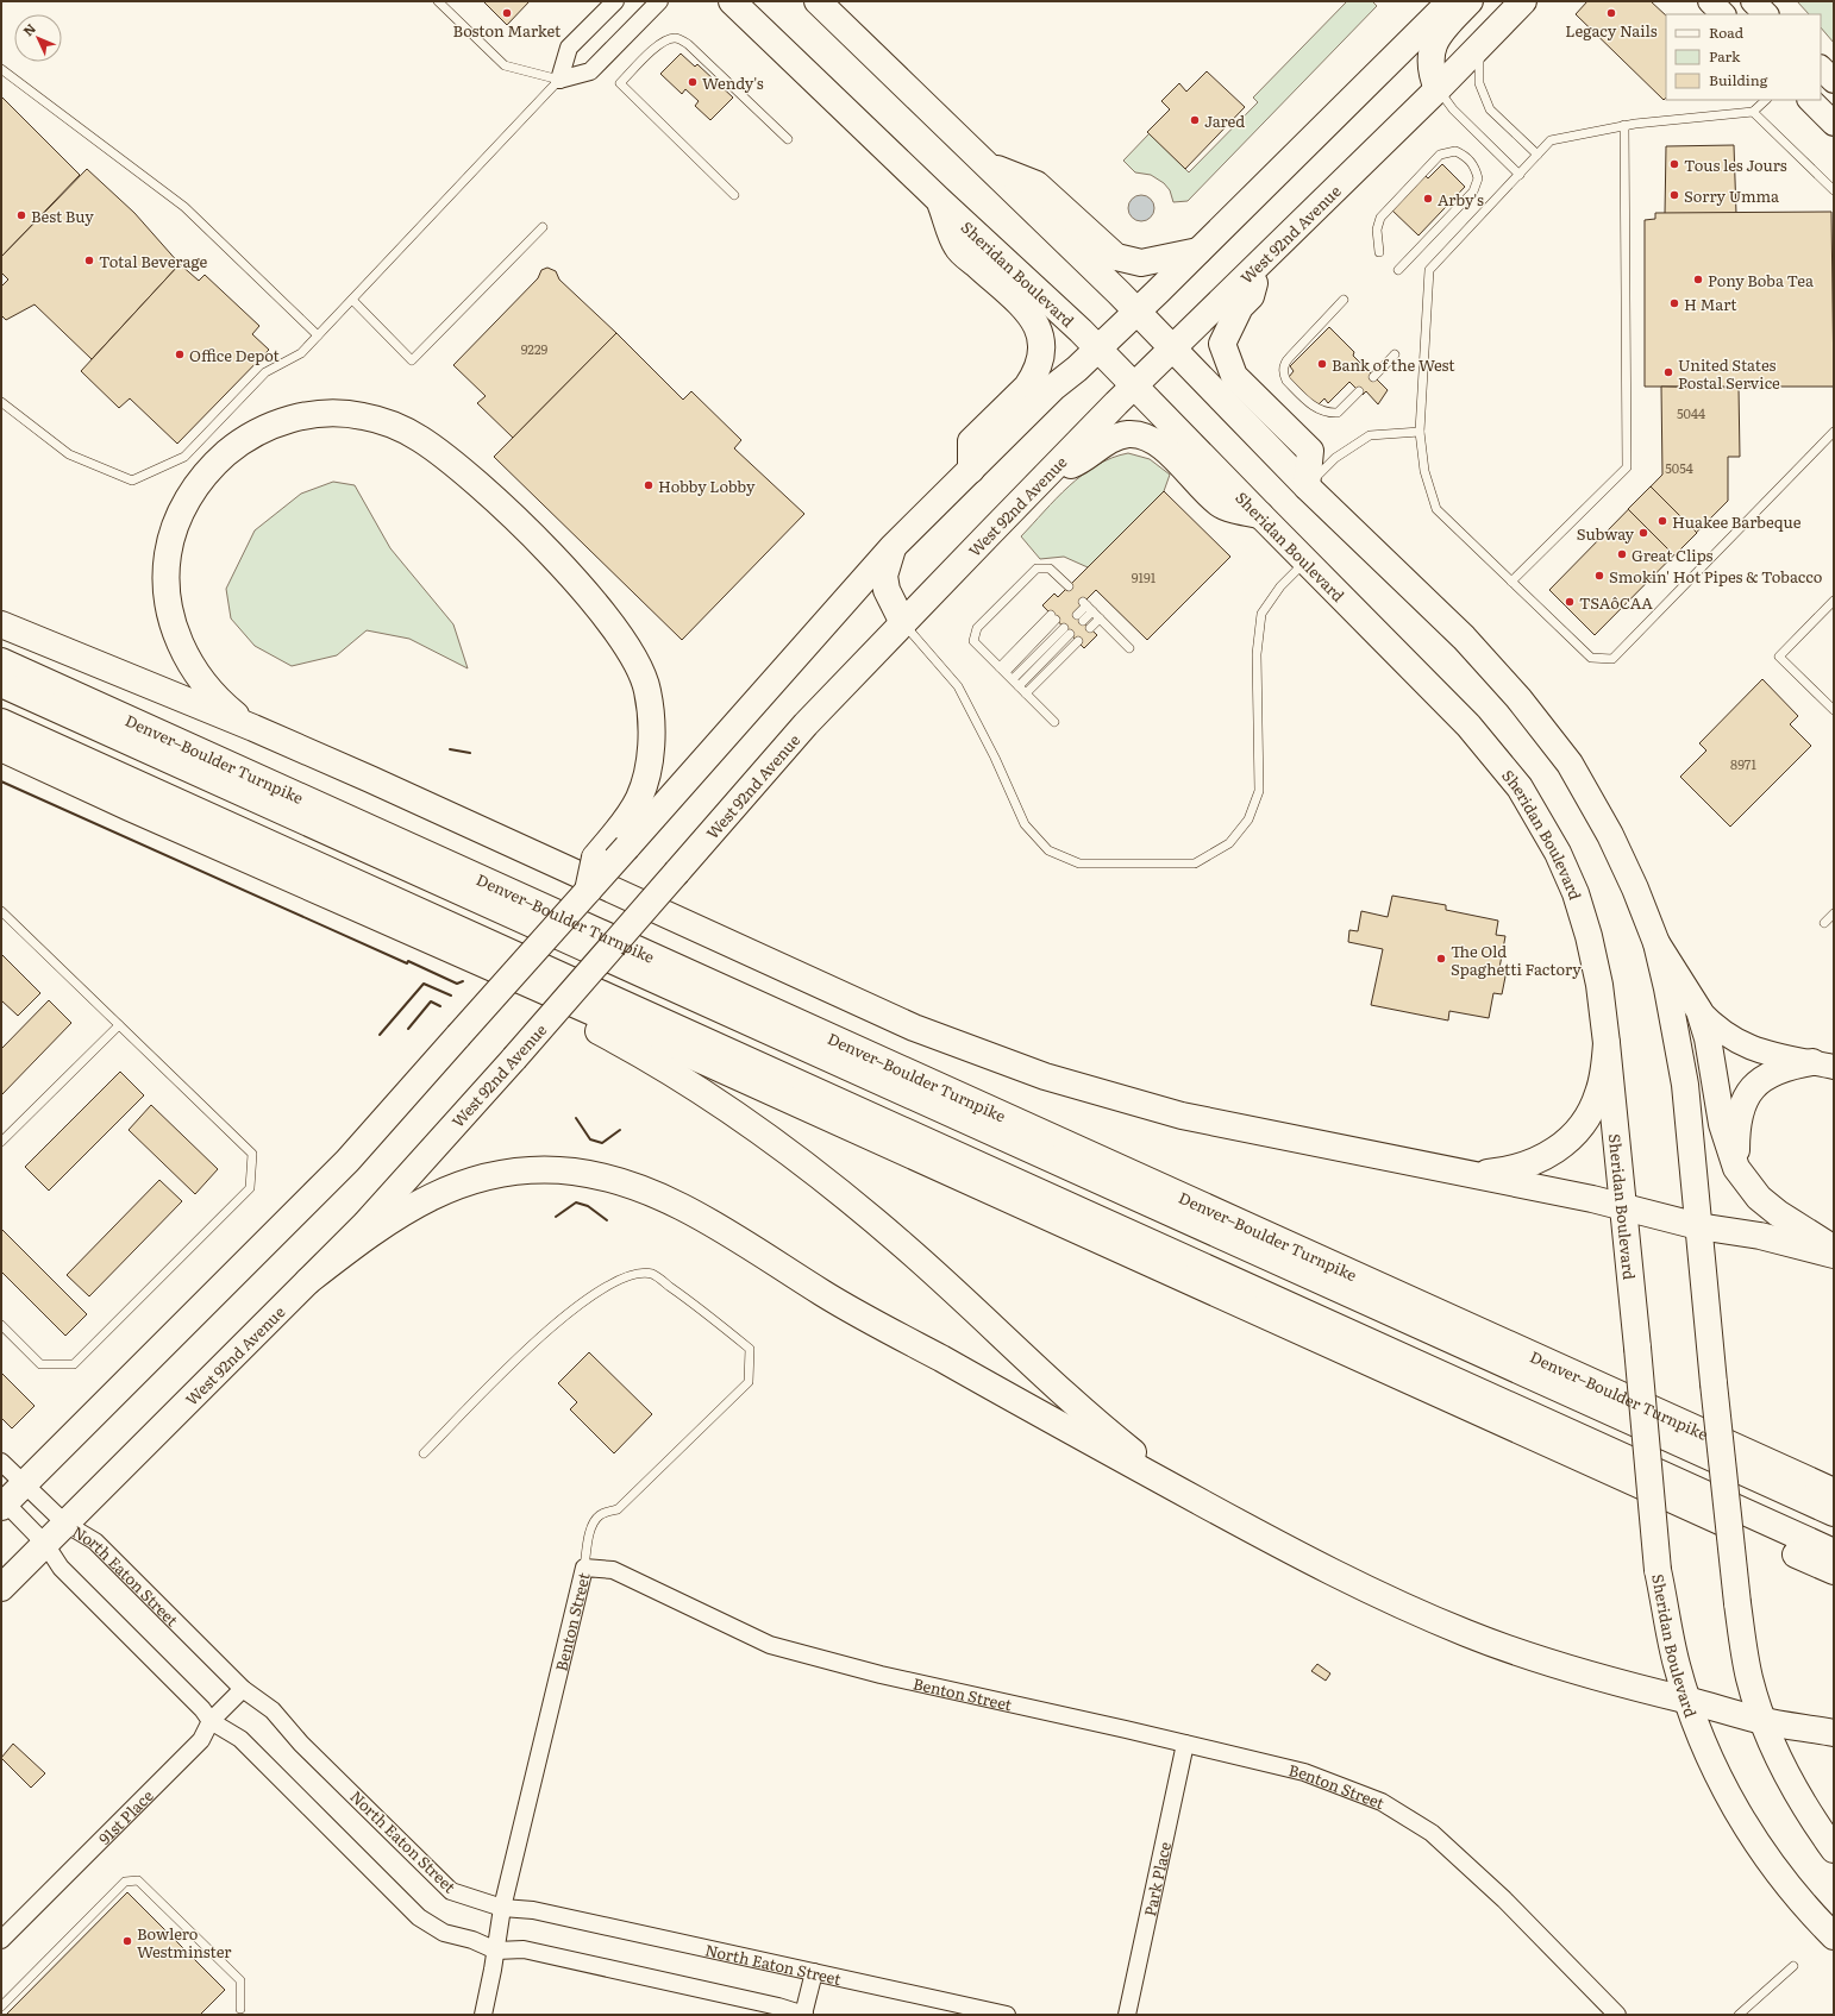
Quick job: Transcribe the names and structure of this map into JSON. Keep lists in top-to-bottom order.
{
  "streets": {
    "main road": ["West 92nd Avenue", "Sheridan Boulevard", "Denver–Boulder Turnpike"],
    "street": [
      "North Eaton Street",
      "Benton Street",
      "91st Place",
      "Park Place"
    ]
  },
  "crossings": [
    ["West 92nd Avenue", "Sheridan Boulevard"],
    ["West 92nd Avenue", "North Eaton Street"],
    ["North Eaton Street", "Benton Street"],
    ["North Eaton Street", "91st Place"],
    ["Benton Street", "Park Place"]
  ],
  "places": [
    "Boston Market",
    "Legacy Nails",
    "Wendy's",
    "Jared",
    "Tous les Jours",
    "Sorry Umma",
    "Arby's",
    "Best Buy",
    "Total Beverage",
    "Pony Boba Tea",
    "H Mart",
    "Office Depot",
    "Bank of the West",
    "United States Postal Service",
    "Hobby Lobby",
    "Huakee Barbeque",
    "Subway",
    "Great Clips",
    "Smokin' Hot Pipes & Tobacco",
    "TSAôCAA",
    "The Old Spaghetti Factory",
    "Bowlero Westminster"
  ],
  "house_numbers": [
    "9229",
    "5044",
    "5054",
    "9191",
    "8971"
  ],
  "legend": ["Road", "Park", "Building"],
  "north": "top left"
}
